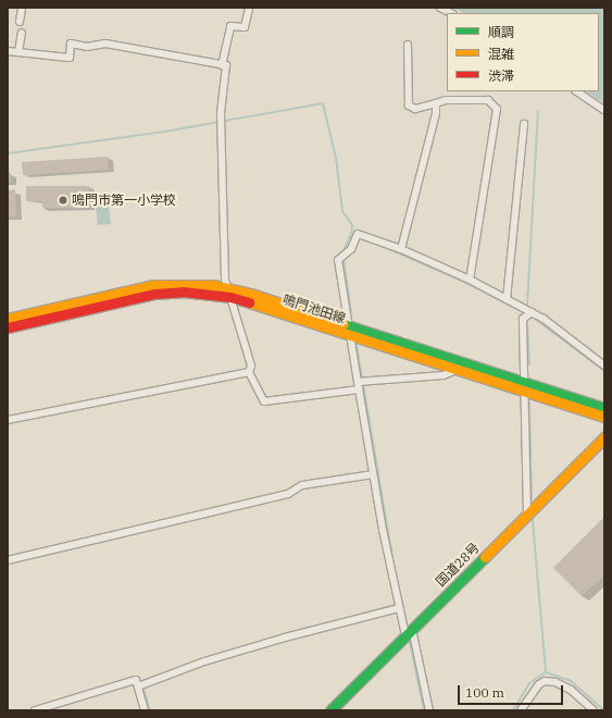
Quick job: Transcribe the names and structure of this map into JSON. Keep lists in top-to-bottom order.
{
  "streets": {
    "main road": ["鳴門池田線", "国道28号"]
  },
  "places": ["鳴門市第一小学校"],
  "legend": ["順調", "混雑", "渋滞"],
  "scale_bar": "100 m"
}
